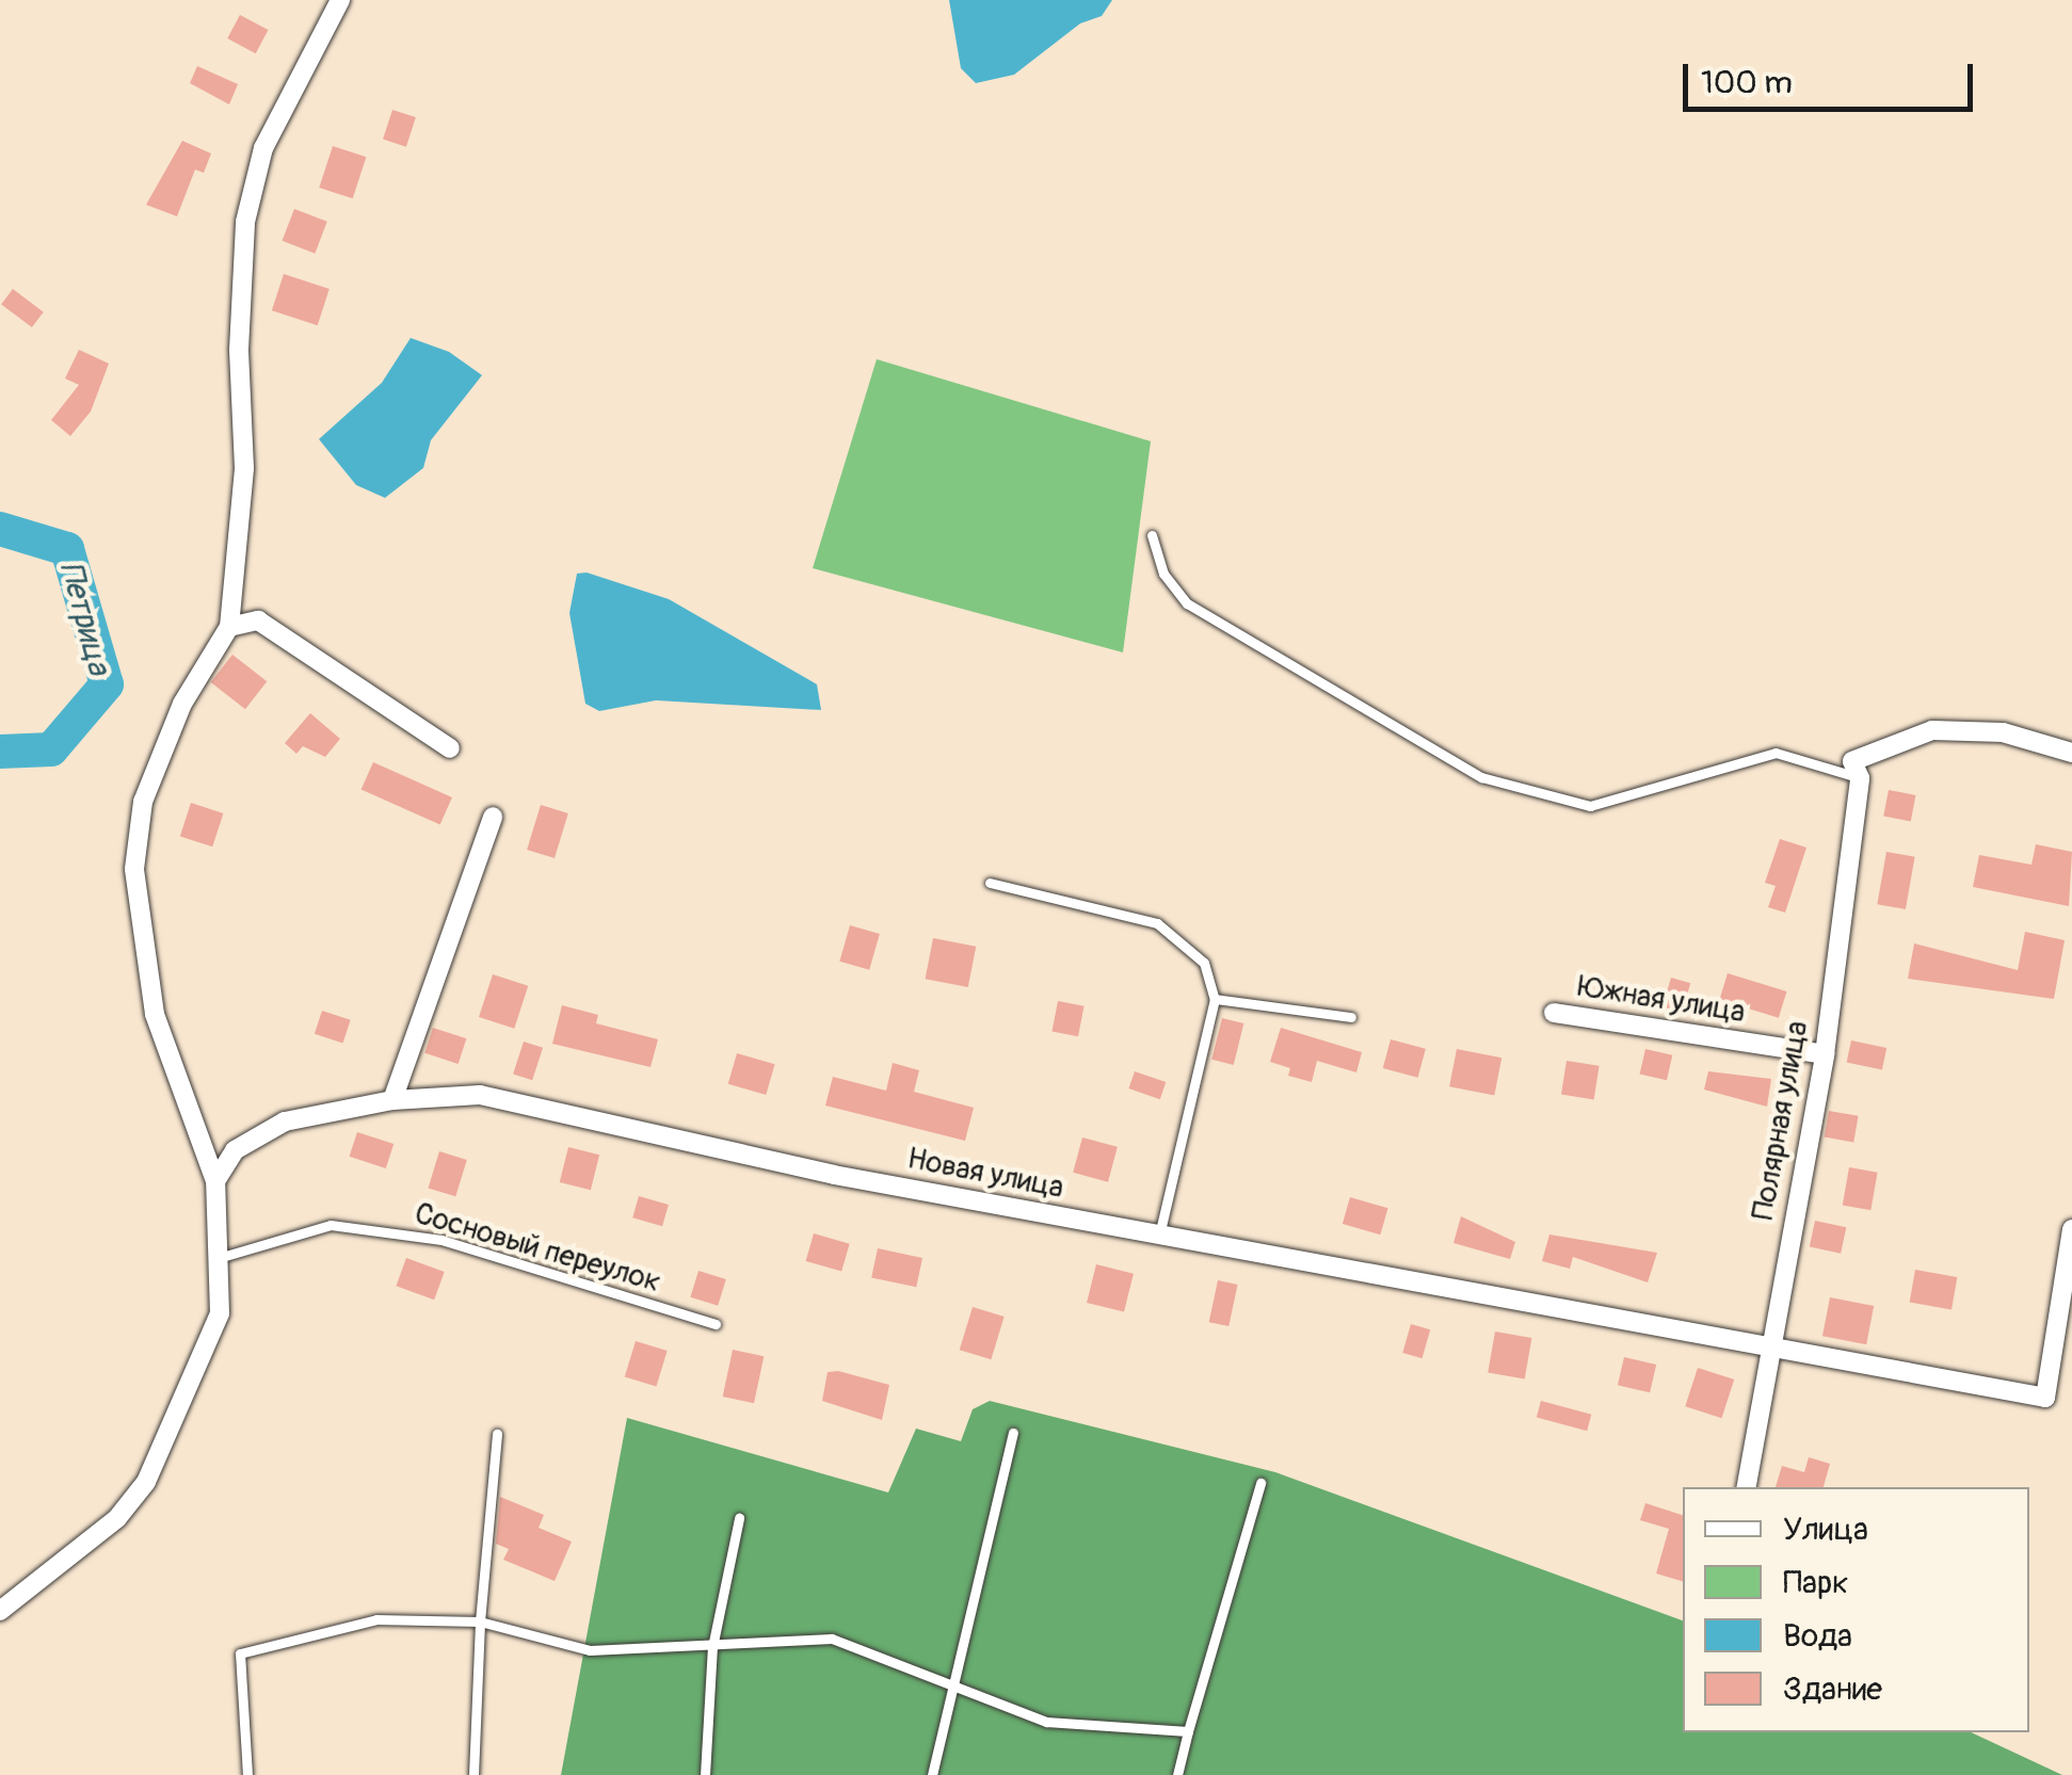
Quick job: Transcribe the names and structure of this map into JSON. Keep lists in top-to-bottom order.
{
  "streets": {
    "street": ["Южная улица", "Полярная улица", "Новая улица"],
    "lane": ["Сосновый переулок"]
  },
  "crossings": [
    ["Южная улица", "Полярная улица"],
    ["Полярная улица", "Новая улица"]
  ],
  "water": ["Петрица"],
  "legend": [
    "Улица",
    "Парк",
    "Вода",
    "Здание"
  ],
  "scale_bar": "100 m"
}
